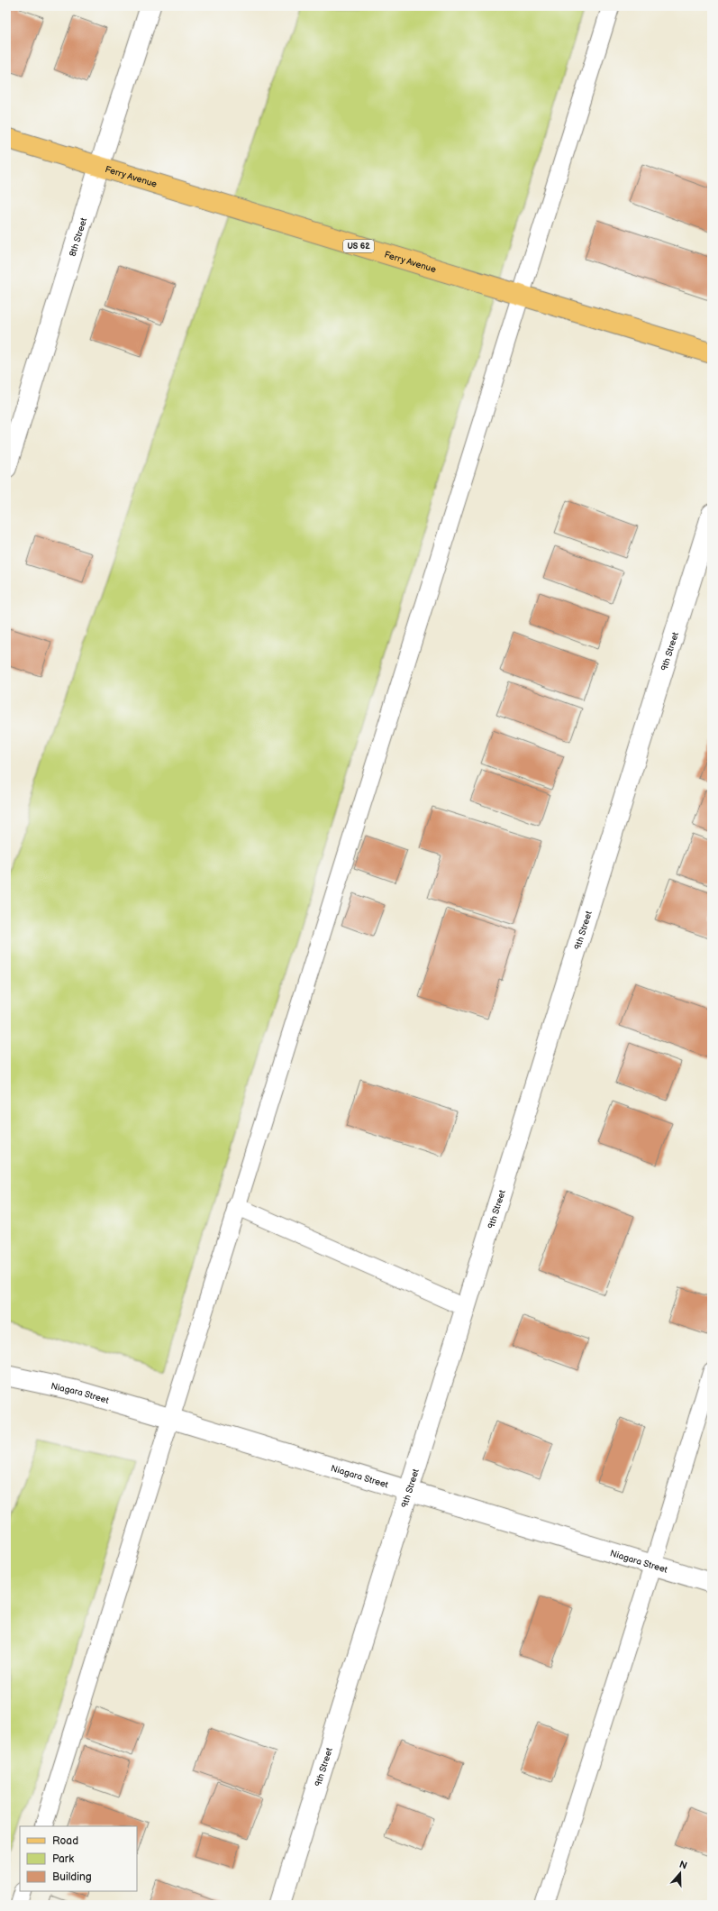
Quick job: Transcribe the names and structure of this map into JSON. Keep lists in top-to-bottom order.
{
  "streets": {
    "main road": ["Ferry Avenue", "US 62"],
    "street": ["8th Street", "9th Street", "Niagara Street"]
  },
  "crossings": [
    ["Ferry Avenue", "8th Street"],
    ["9th Street", "Niagara Street"]
  ],
  "legend": ["Road", "Park", "Building"],
  "north": "top"
}
